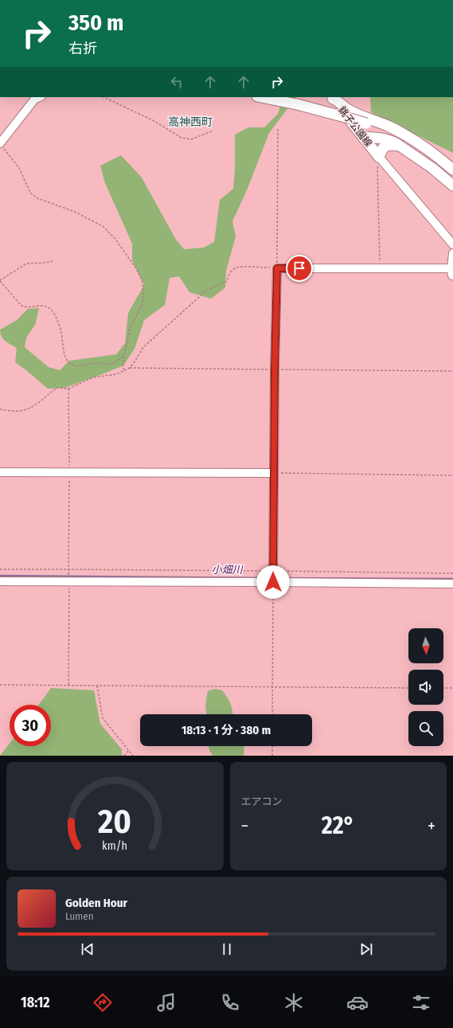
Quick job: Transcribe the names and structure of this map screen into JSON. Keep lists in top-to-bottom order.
{
  "streets": {
    "main road": ["銚子公園線"]
  },
  "districts": ["高神西町"],
  "water": ["小畑川"],
  "north": "bottom",
  "page": {
    "turn": ["350 m", "右折"],
    "limit": "30",
    "trip": "18:13 · 1 分 · 380 m",
    "tile": "エアコン",
    "heat": ["−", "22°", "+"],
    "song": ["Golden Hour", "Lumen"],
    "tabs": "18:12",
    "gauge": ["20", "km/h"]
  }
}
